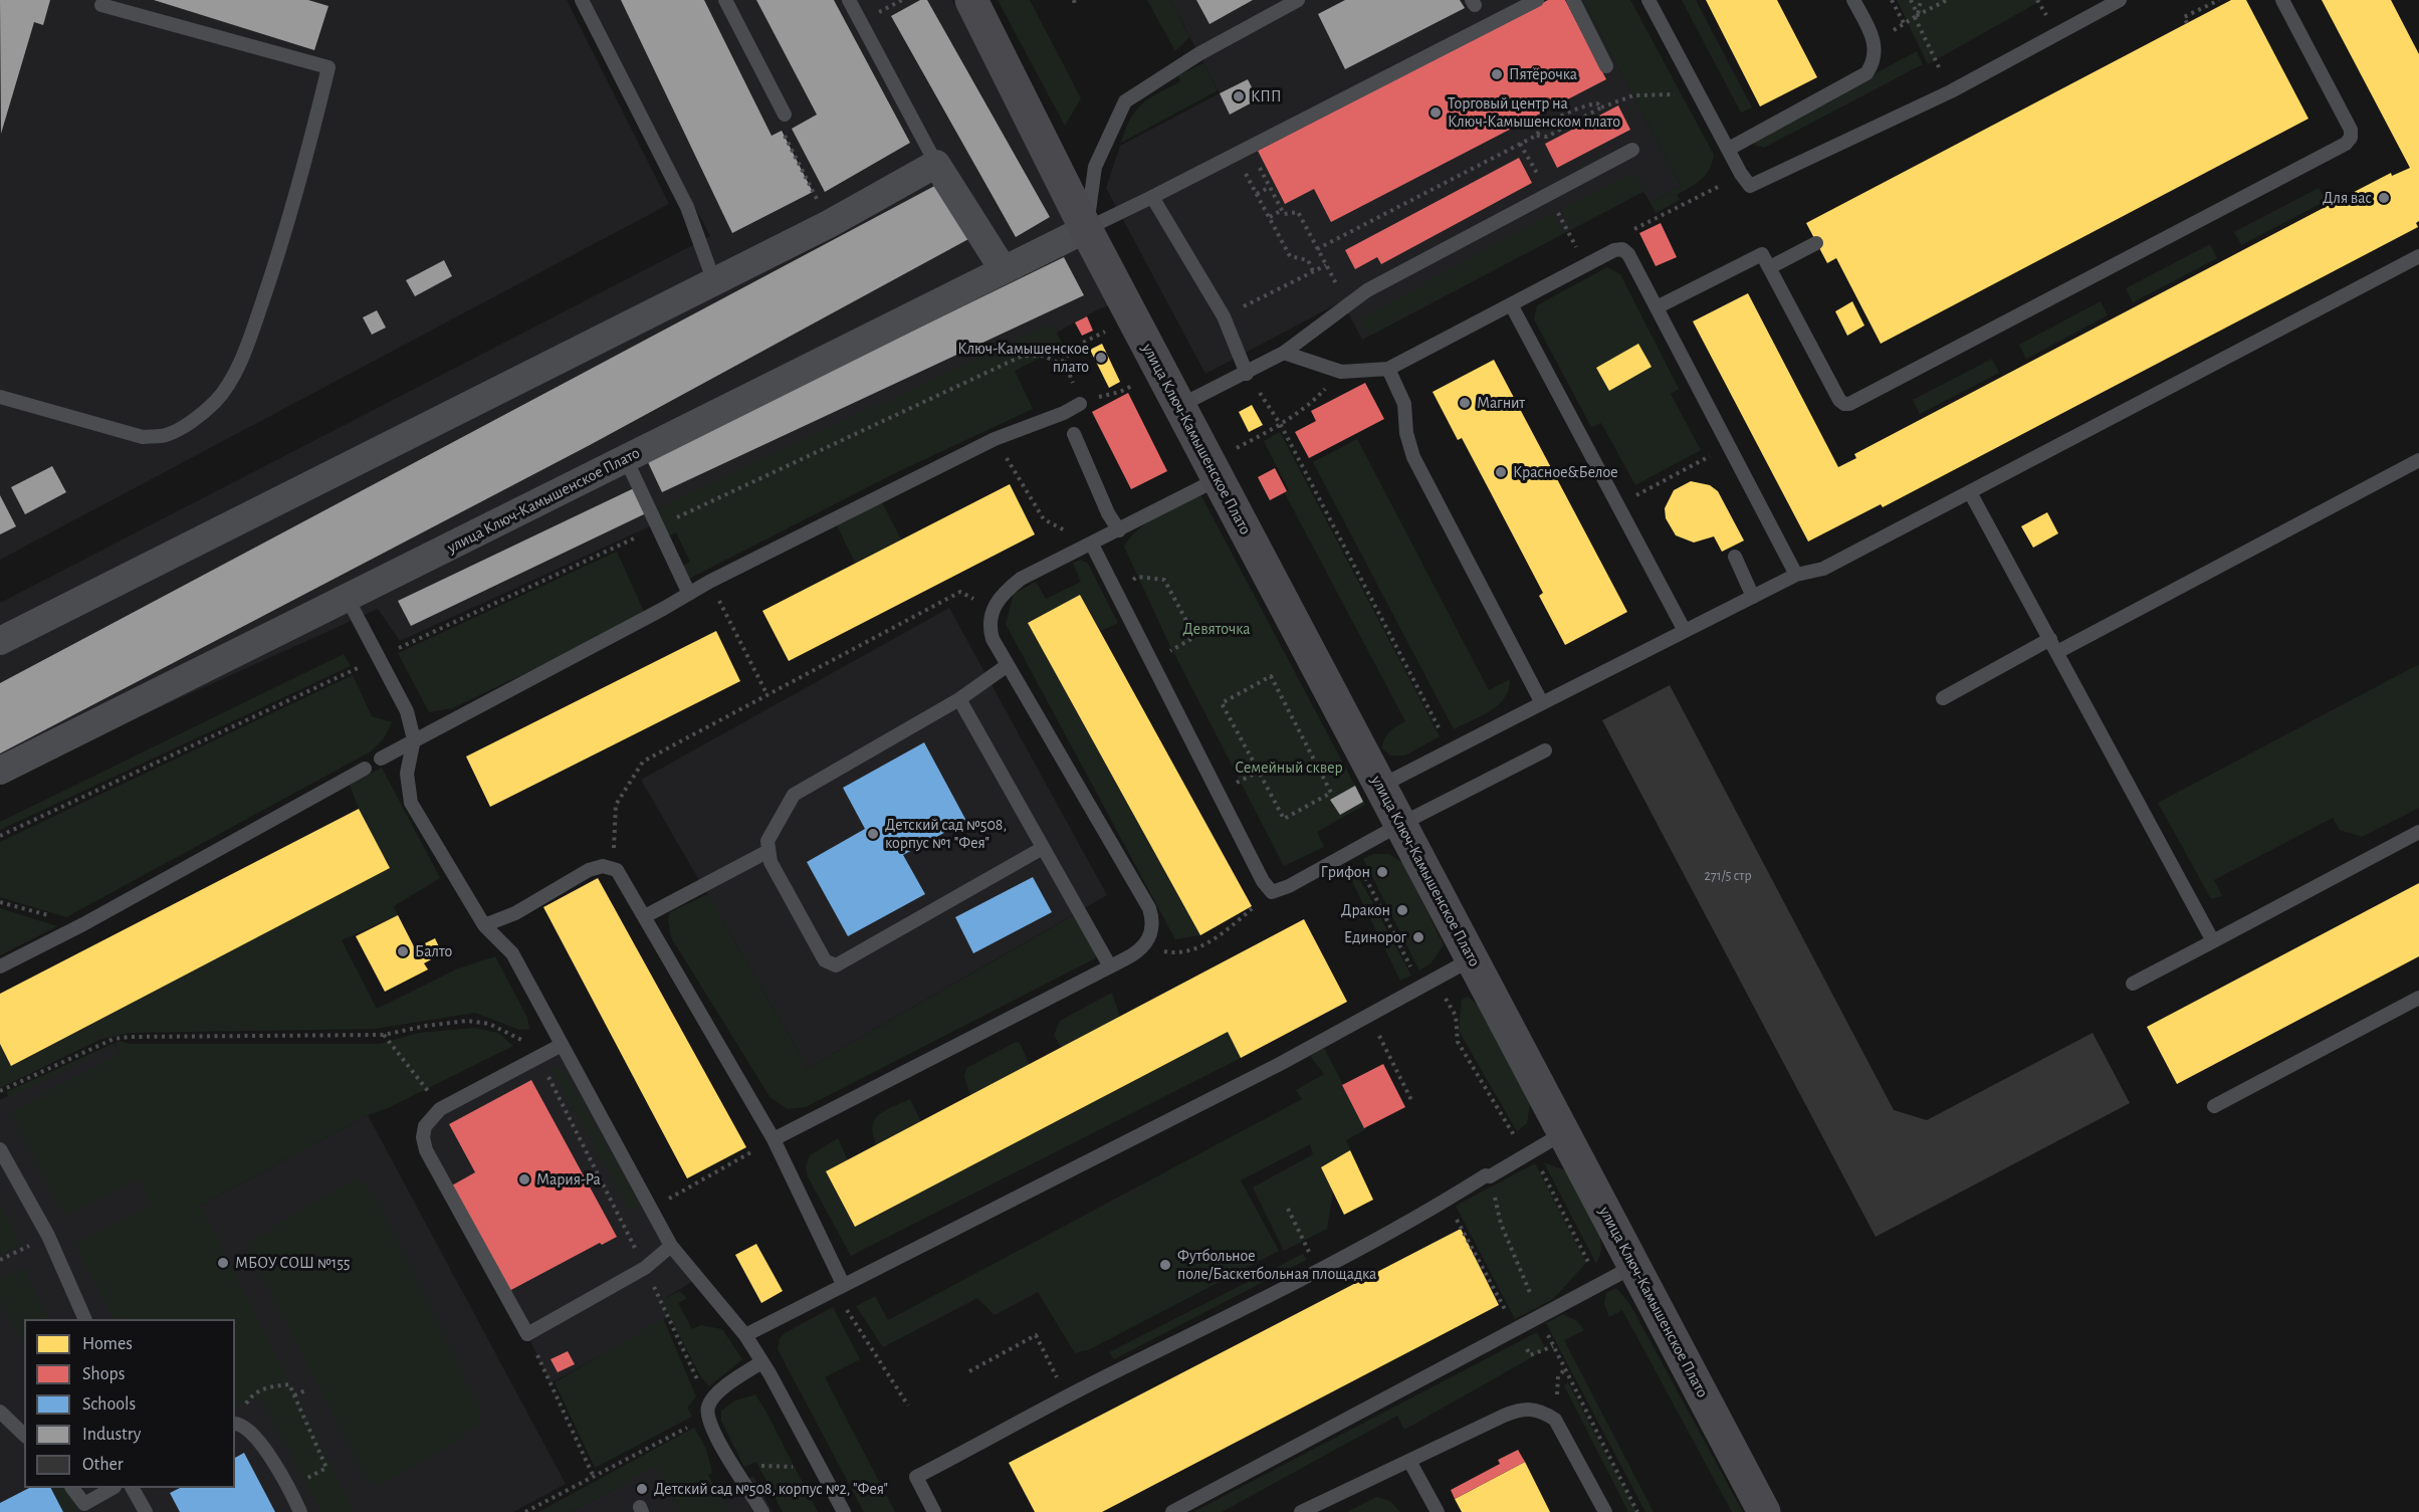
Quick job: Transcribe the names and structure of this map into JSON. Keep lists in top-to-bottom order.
{
  "streets": {
    "street": ["улица Ключ-Камышенское Плато"]
  },
  "parks": ["Девяточка", "Семейный сквер"],
  "places": [
    "Пятёрочка",
    "КПП",
    "Торговый центр на Ключ-Камышенском плато",
    "Для вас",
    "Ключ-Камышенское плато",
    "Магнит",
    "Красное&Белое",
    "Детский сад №508, корпус №1 \"Фея\"",
    "Грифон",
    "Дракон",
    "Единорог",
    "Балто",
    "Мария-Ра",
    "МБОУ СОШ №155",
    "Футбольное поле/Баскетбольная площадка",
    "Детский сад №508, корпус №2, \"Фея\""
  ],
  "house_numbers": ["271/5 стр"],
  "legend": [
    "Homes",
    "Shops",
    "Schools",
    "Industry",
    "Other"
  ]
}
